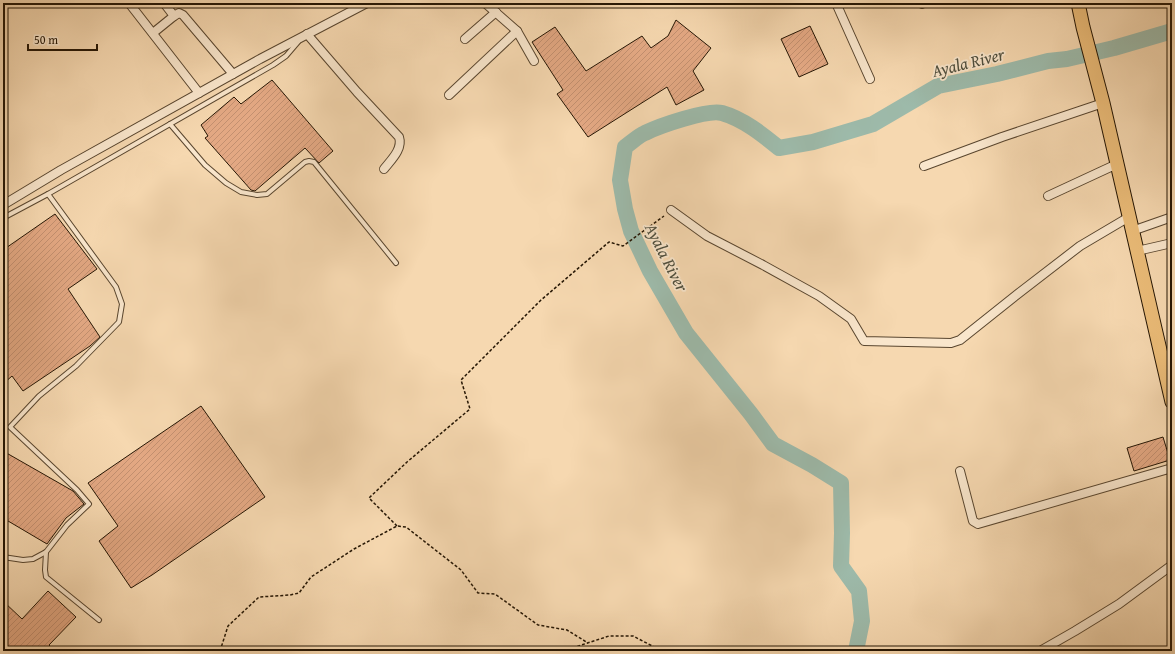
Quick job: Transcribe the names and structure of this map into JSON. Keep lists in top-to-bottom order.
{
  "water": ["Ayala River"],
  "scale_bar": "50 m"
}
